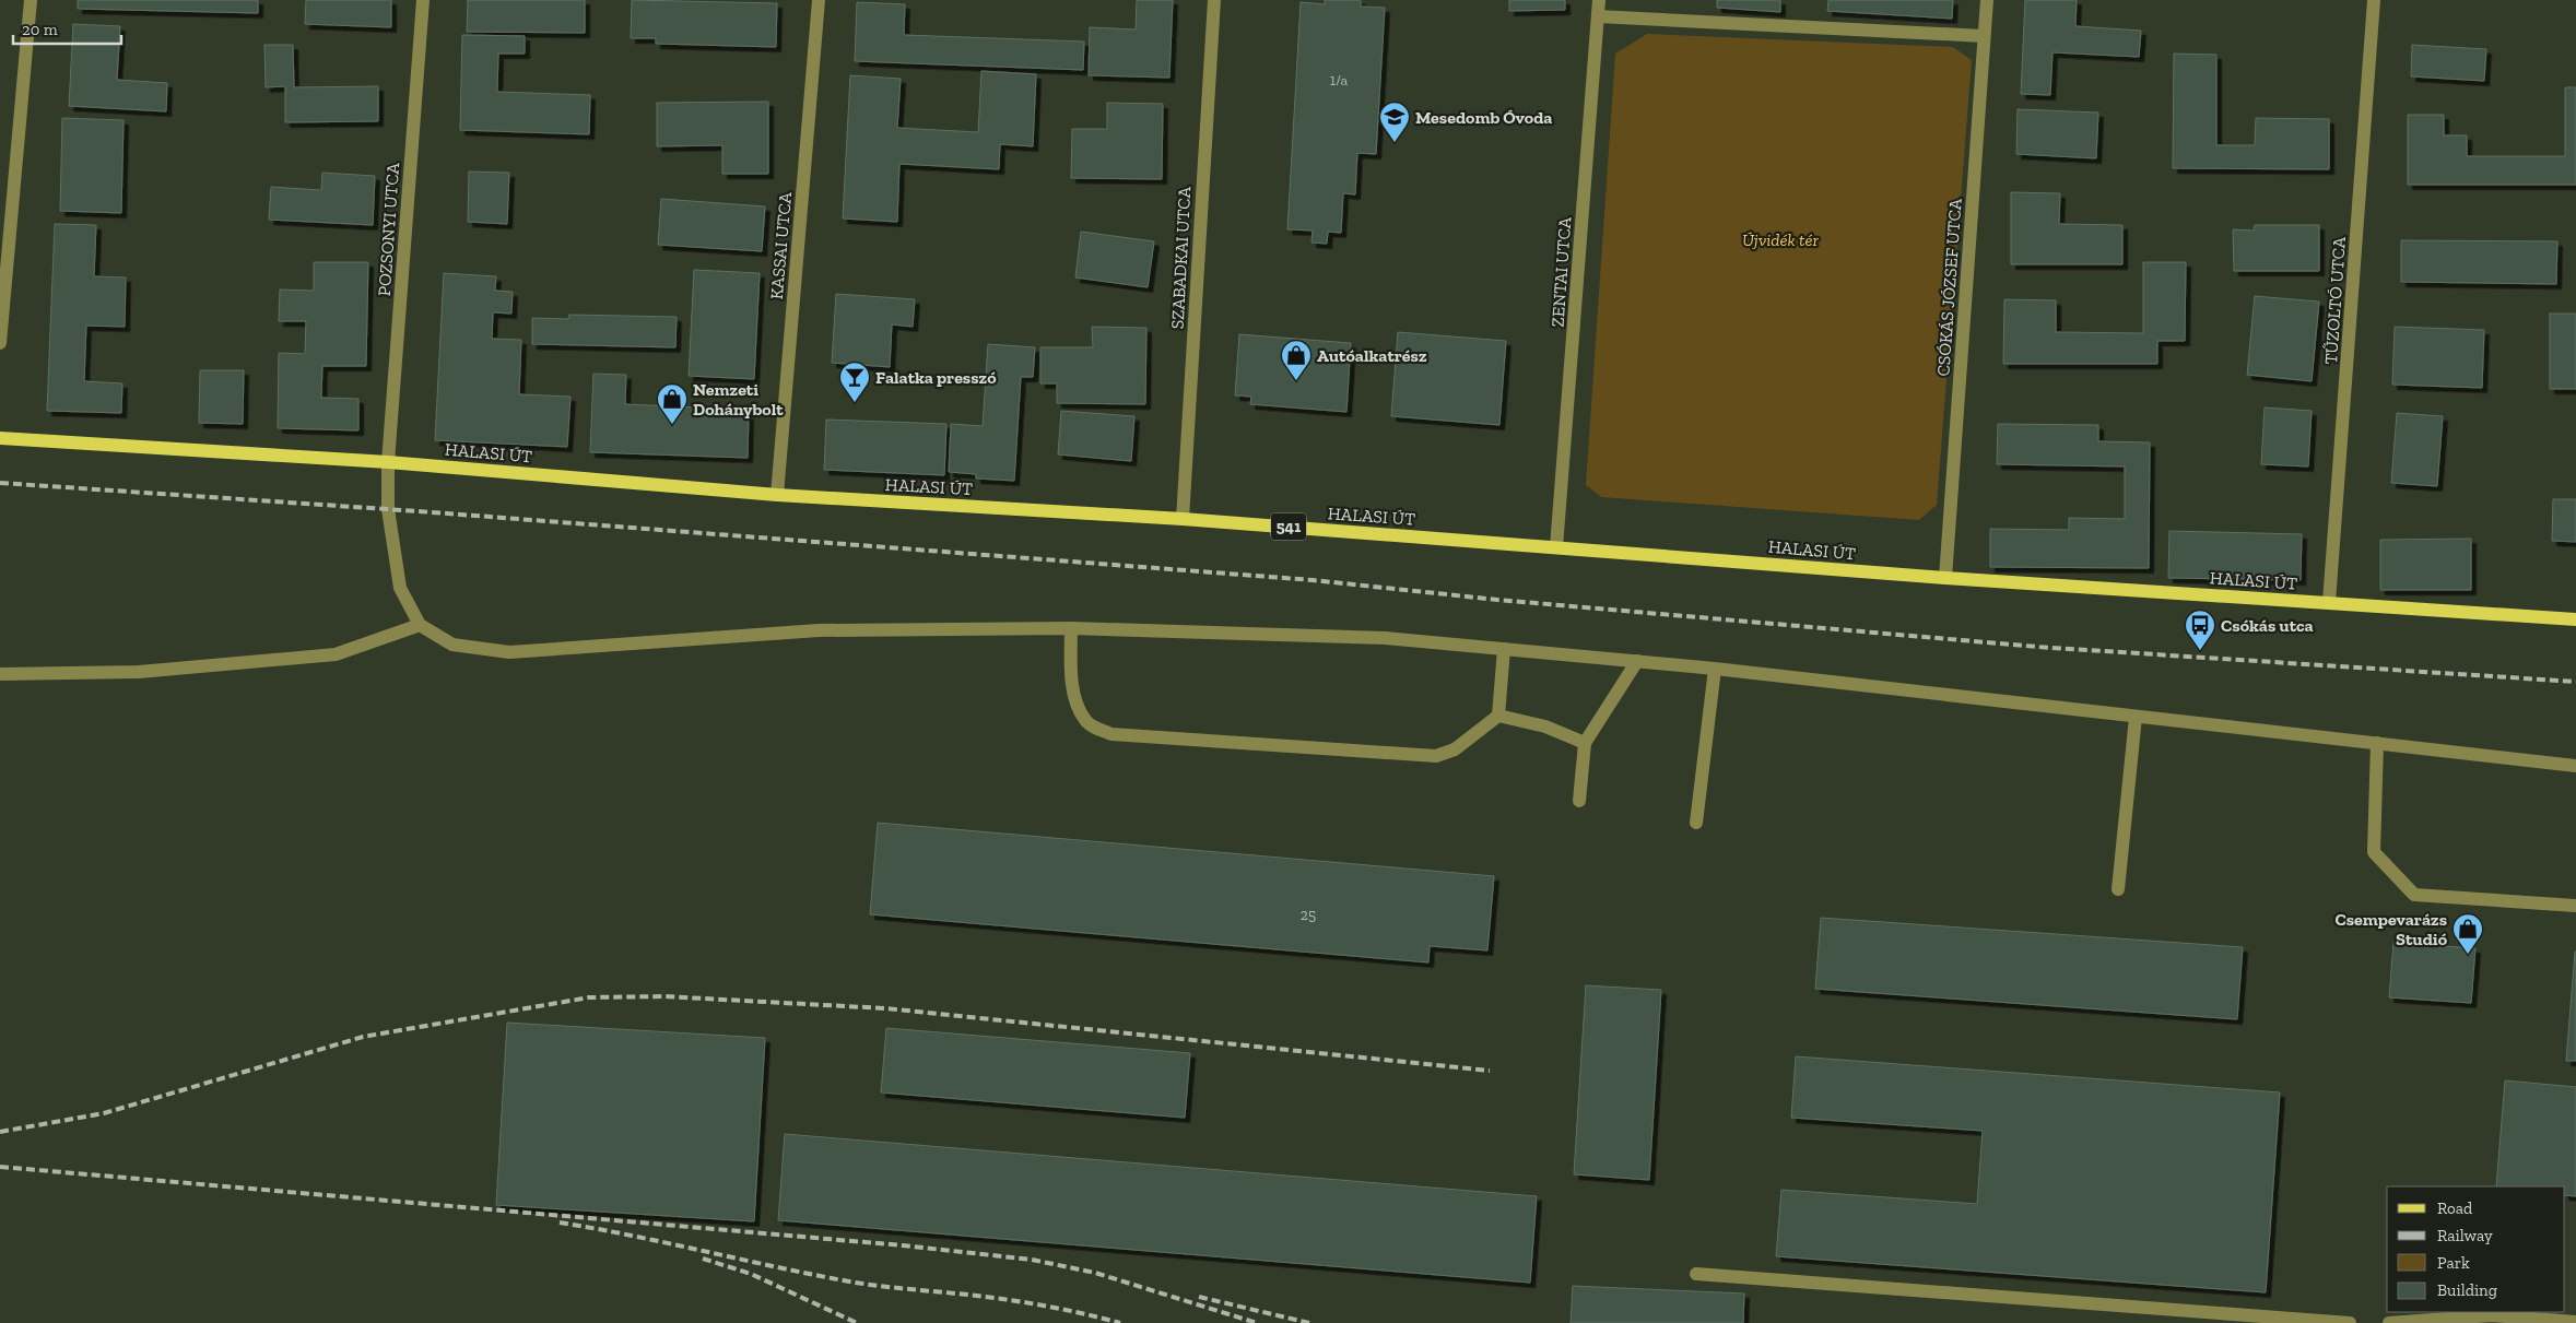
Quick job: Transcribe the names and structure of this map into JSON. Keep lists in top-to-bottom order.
{
  "streets": {
    "main road": ["HALASI ÚT", "541"],
    "street": [
      "POZSONYI UTCA",
      "KASSAI UTCA",
      "SZABADKAI UTCA",
      "ZENTAI UTCA",
      "CSÓKÁS JÓZSEF UTCA",
      "TŰZOLTÓ UTCA"
    ]
  },
  "crossings": [
    ["POZSONYI UTCA", "HALASI ÚT"],
    ["KASSAI UTCA", "HALASI ÚT"],
    ["SZABADKAI UTCA", "HALASI ÚT"],
    ["ZENTAI UTCA", "HALASI ÚT"],
    ["CSÓKÁS JÓZSEF UTCA", "HALASI ÚT"],
    ["TŰZOLTÓ UTCA", "HALASI ÚT"]
  ],
  "parks": ["Újvidék tér"],
  "places": {
    "school or university": ["Mesedomb Óvoda"],
    "shop": ["Autóalkatrész", "Nemzeti Dohánybolt", "Csempevarázs Studió"],
    "bar": ["Falatka presszó"],
    "bus stop": ["Csókás utca"]
  },
  "house_numbers": ["1/a", "25"],
  "legend": [
    "Road",
    "Railway",
    "Park",
    "Building"
  ],
  "scale_bar": "20 m"
}
